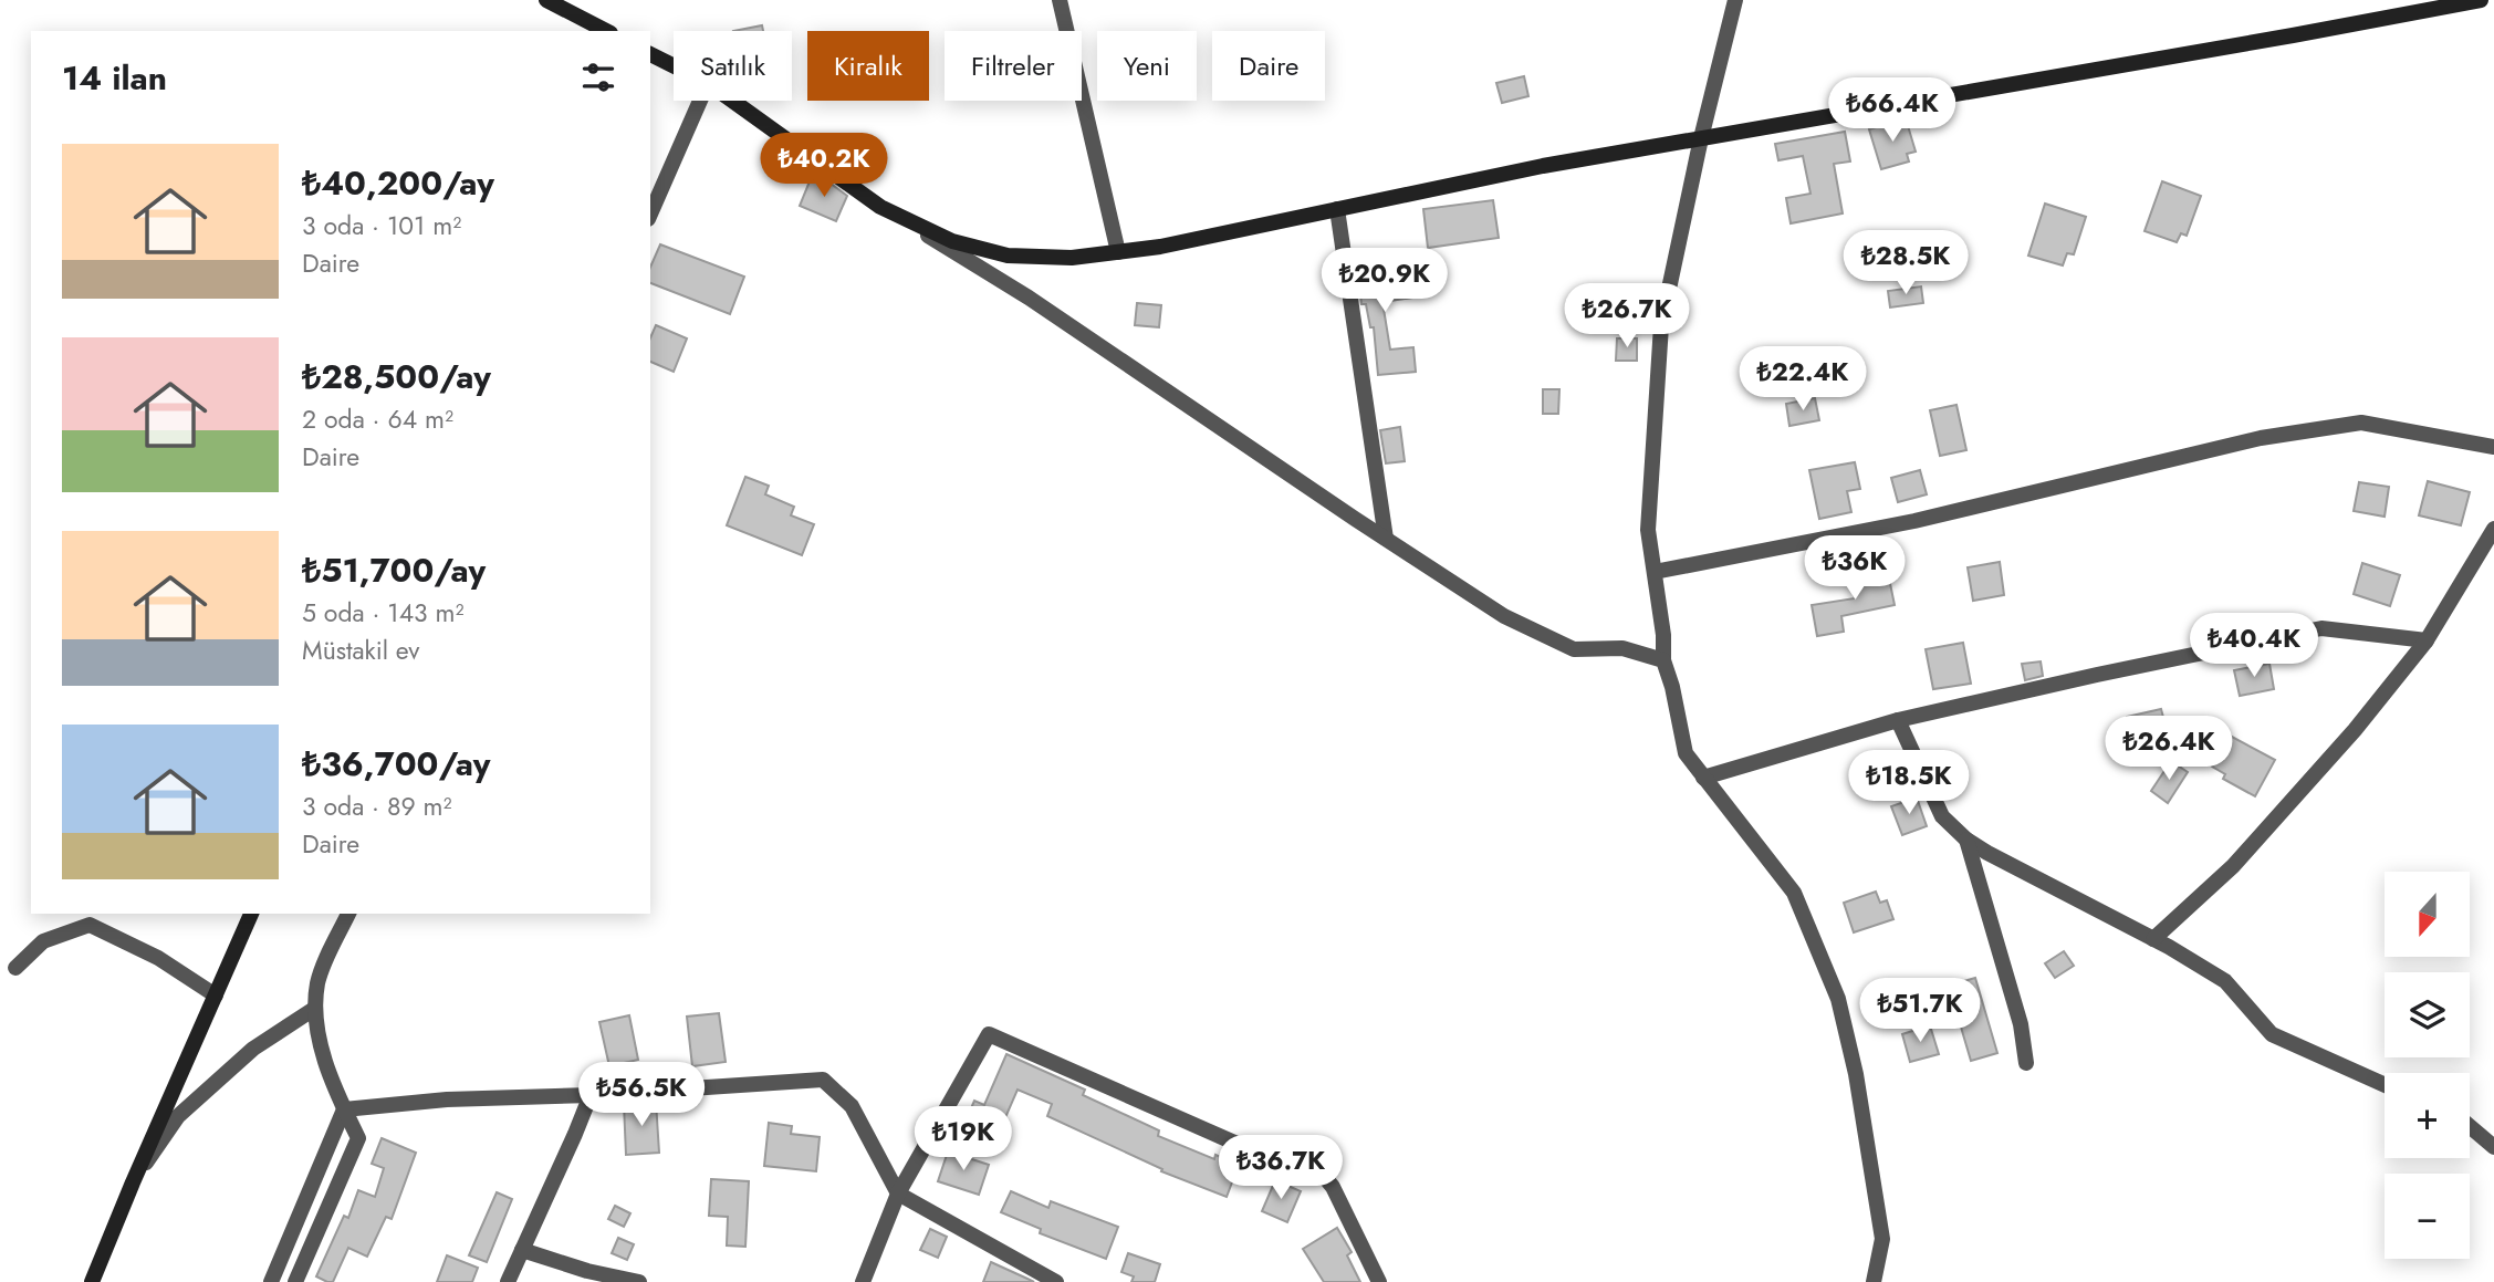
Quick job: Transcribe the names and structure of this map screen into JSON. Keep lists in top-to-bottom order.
{
  "north": "bottom",
  "page": {
    "chip": [
      "Satılık",
      "Kiralık",
      "Filtreler",
      "Yeni",
      "Daire"
    ],
    "heading": "14 ilan",
    "price": [
      "₺66.4K",
      "₺40.2K",
      "₺28.5K",
      "₺20.9K",
      "₺26.7K",
      "₺22.4K",
      "₺36K",
      "₺40.4K",
      "₺26.4K",
      "₺18.5K",
      "₺51.7K",
      "₺56.5K",
      "₺19K",
      "₺36.7K"
    ],
    "list": [
      {
        "name": "₺40,200/ay",
        "note": "3 oda · 101 m² · Daire"
      },
      {
        "name": "₺28,500/ay",
        "note": "2 oda · 64 m² · Daire"
      },
      {
        "name": "₺51,700/ay",
        "note": "5 oda · 143 m² · Müstakil ev"
      },
      {
        "name": "₺36,700/ay",
        "note": "3 oda · 89 m² · Daire"
      }
    ],
    "map_buttons": ["+", "−"]
  }
}
